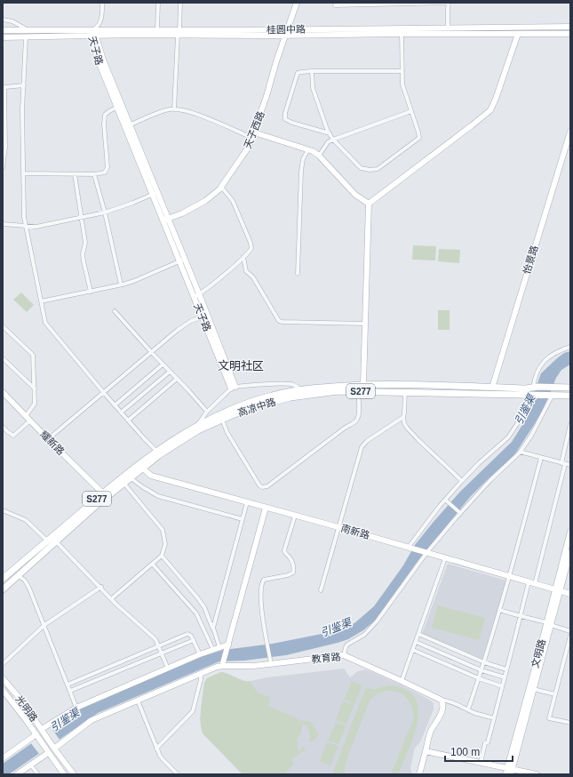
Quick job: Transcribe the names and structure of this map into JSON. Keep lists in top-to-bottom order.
{
  "streets": {
    "main road": ["S277", "高凉中路"],
    "street": [
      "桂圆中路",
      "天子路",
      "天子西路",
      "怡景路",
      "耀新路",
      "南新路",
      "文明路",
      "教育路",
      "光明路"
    ]
  },
  "crossings": [
    ["桂圆中路", "天子路"],
    ["桂圆中路", "天子西路"],
    ["天子路", "天子西路"],
    ["怡景路", "高凉中路"],
    ["高凉中路", "耀新路"],
    ["高凉中路", "南新路"],
    ["南新路", "文明路"],
    ["教育路", "光明路"]
  ],
  "districts": ["文明社区"],
  "water": ["引鉴渠"],
  "scale_bar": "100 m"
}
